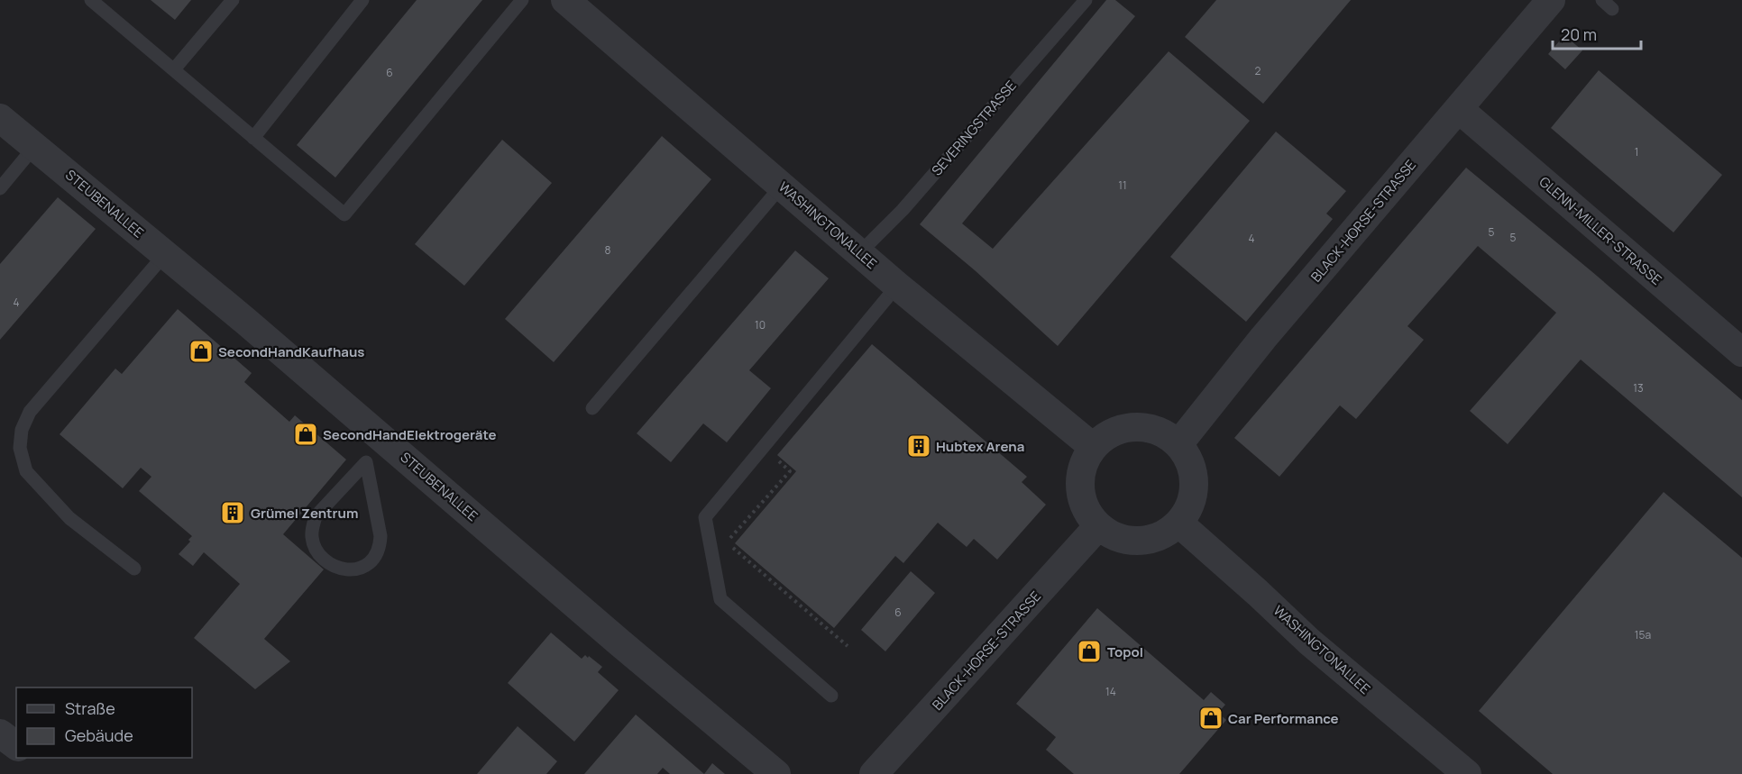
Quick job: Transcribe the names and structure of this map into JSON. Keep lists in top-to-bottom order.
{
  "streets": {
    "street": [
      "STEUBENALLEE",
      "BLACK-HORSE-STRASSE",
      "WASHINGTONALLEE",
      "GLENN-MILLER-STRASSE"
    ],
    "lane": ["SEVERINGSTRASSE"]
  },
  "crossings": [
    ["SEVERINGSTRASSE", "WASHINGTONALLEE"],
    ["BLACK-HORSE-STRASSE", "WASHINGTONALLEE"],
    ["BLACK-HORSE-STRASSE", "GLENN-MILLER-STRASSE"]
  ],
  "places": {
    "shop": [
      "SecondHandKaufhaus",
      "SecondHandElektrogeräte",
      "Topol",
      "Car Performance"
    ],
    "building": ["Hubtex Arena", "Grümel Zentrum"]
  },
  "house_numbers": [
    "2",
    "6",
    "1",
    "11",
    "5",
    "5",
    "4",
    "8",
    "4",
    "10",
    "13",
    "6",
    "15a",
    "14"
  ],
  "legend": ["Straße", "Gebäude"],
  "scale_bar": "20 m"
}
